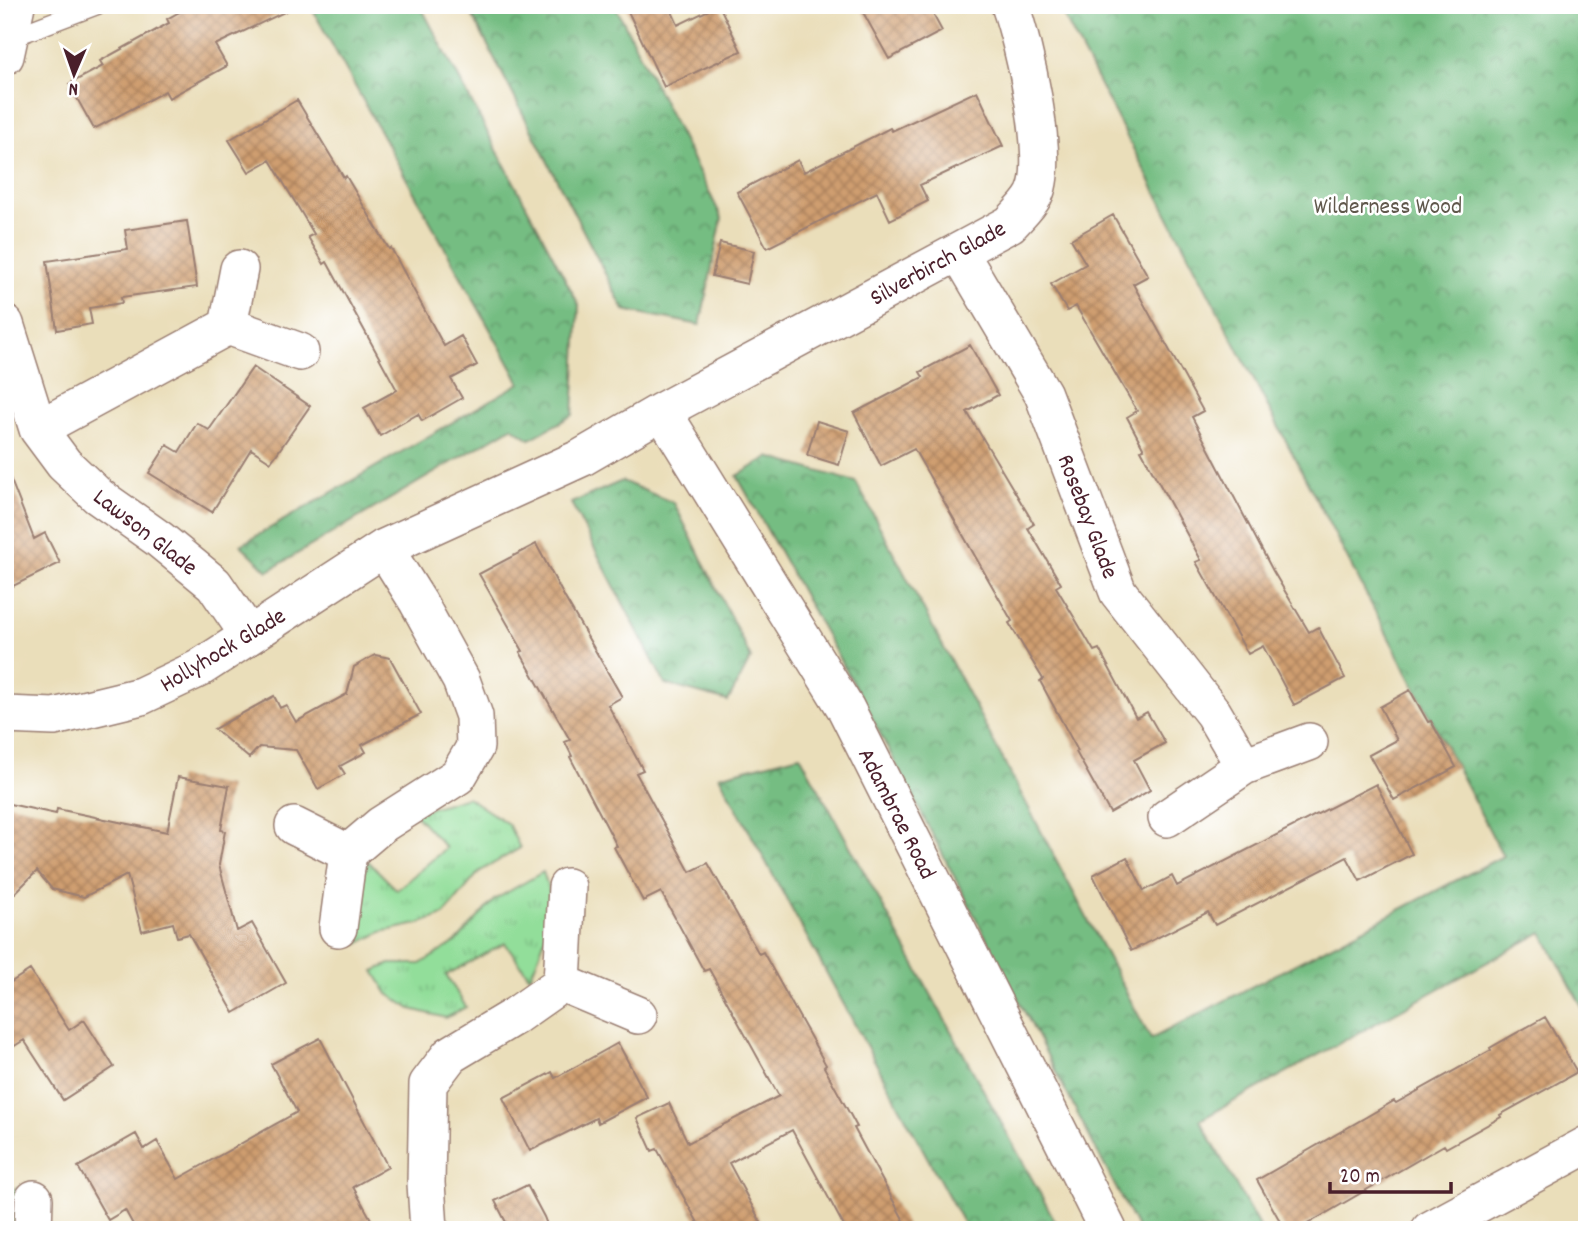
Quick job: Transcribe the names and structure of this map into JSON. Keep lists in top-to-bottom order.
{
  "streets": {
    "street": [
      "Silverbirch Glade",
      "Rosebay Glade",
      "Lawson Glade",
      "Hollyhock Glade",
      "Adambrae Road"
    ]
  },
  "crossings": [
    ["Silverbirch Glade", "Rosebay Glade"],
    ["Silverbirch Glade", "Hollyhock Glade"],
    ["Silverbirch Glade", "Adambrae Road"],
    ["Lawson Glade", "Hollyhock Glade"],
    ["Hollyhock Glade", "Adambrae Road"]
  ],
  "parks": ["Wilderness Wood"],
  "scale_bar": "20 m",
  "north": "bottom"
}
